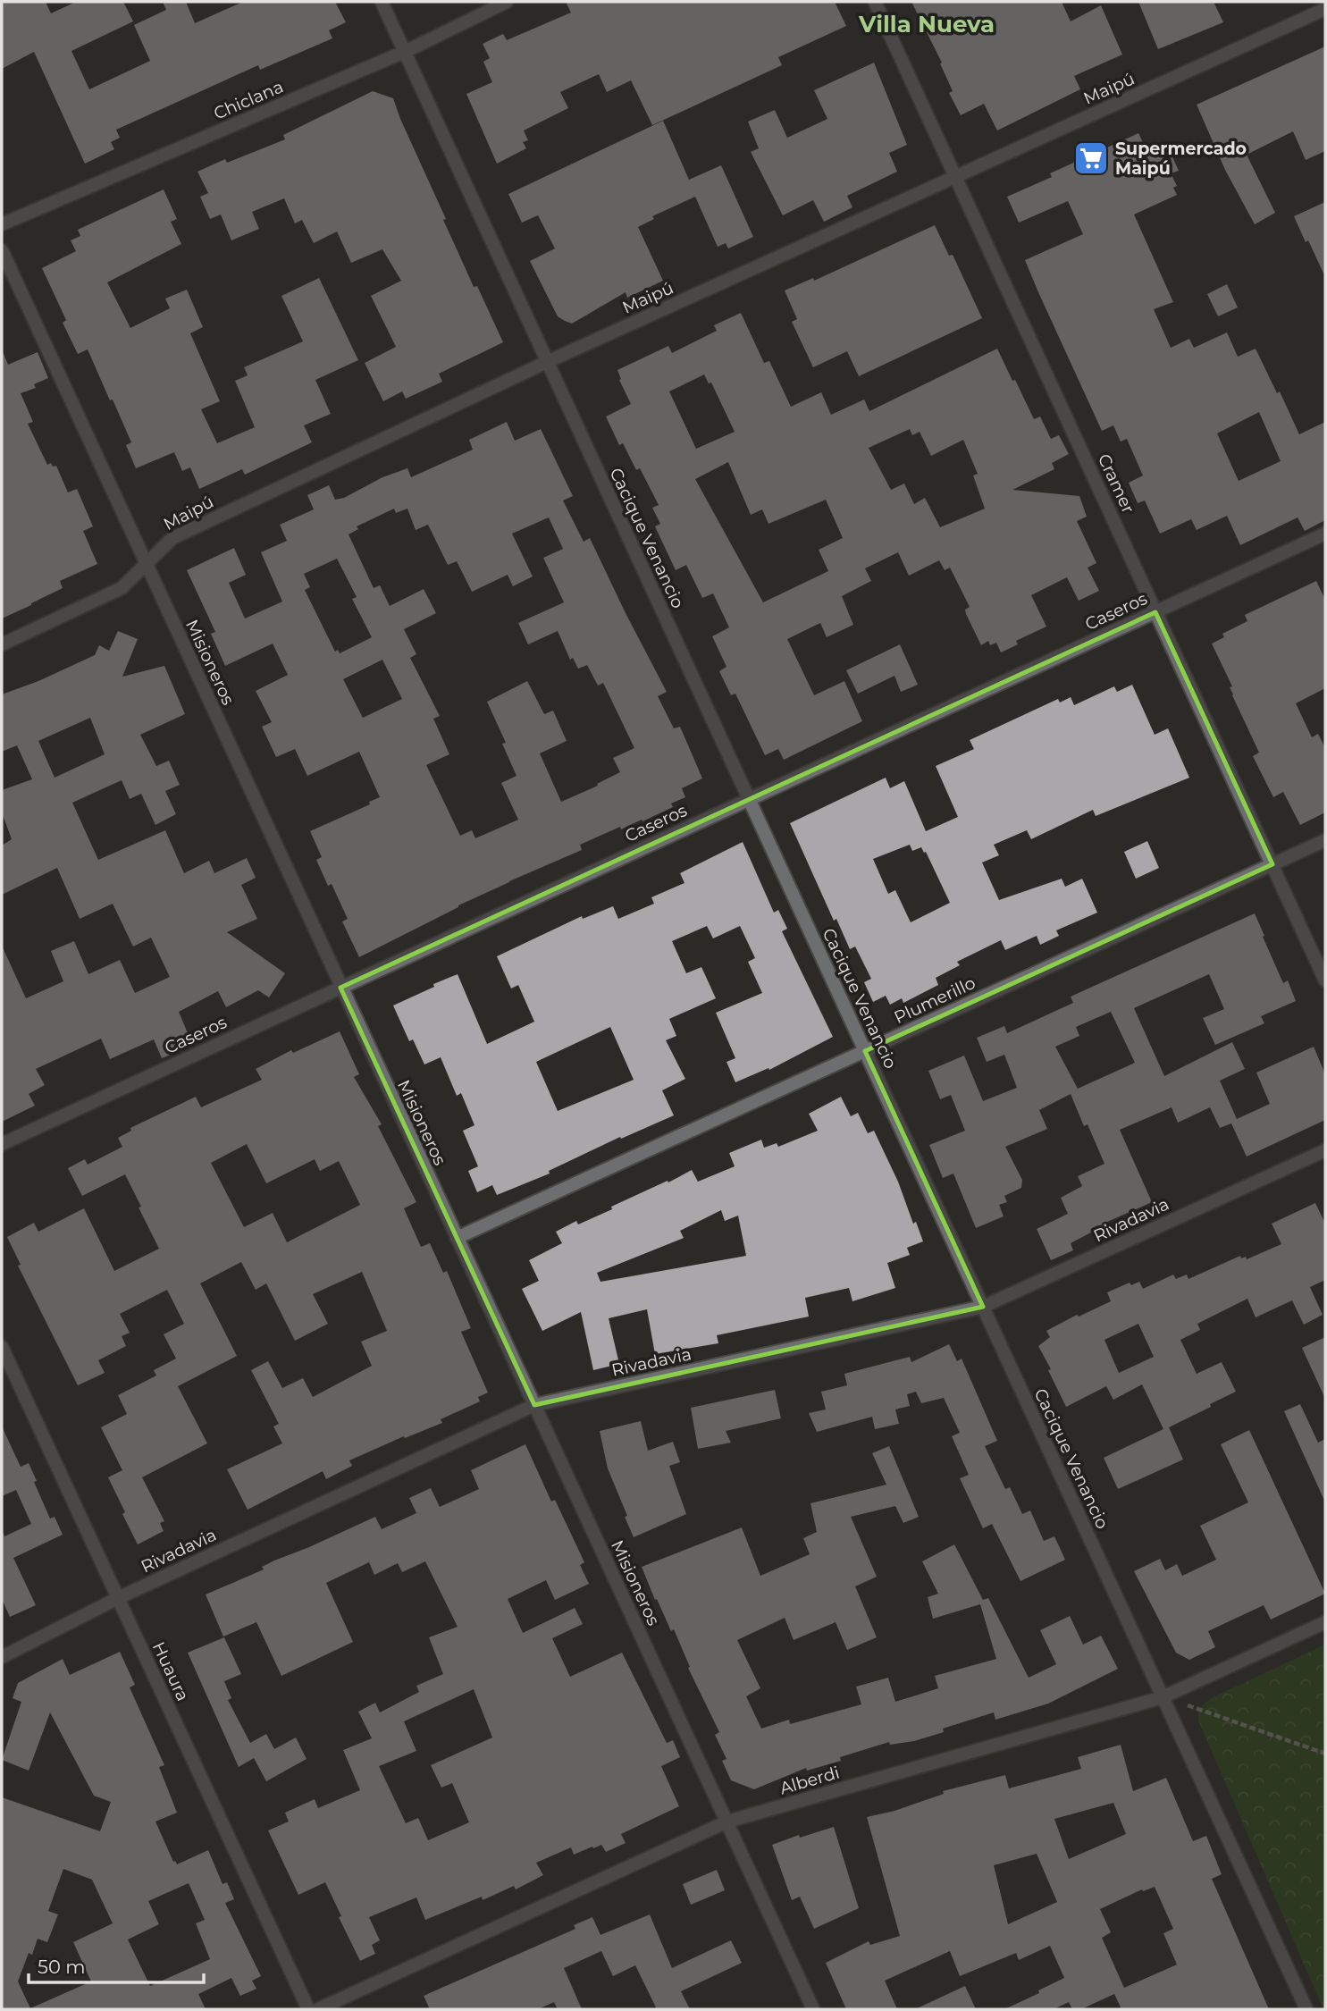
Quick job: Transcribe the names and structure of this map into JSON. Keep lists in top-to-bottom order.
{
  "streets": {
    "street": [
      "Maipú",
      "Chiclana",
      "Cramer",
      "Cacique Venancio",
      "Caseros",
      "Misioneros",
      "Plumerillo",
      "Rivadavia",
      "Huaura",
      "Alberdi"
    ]
  },
  "crossings": [
    ["Maipú", "Cramer"],
    ["Maipú", "Cacique Venancio"],
    ["Maipú", "Misioneros"],
    ["Chiclana", "Cacique Venancio"],
    ["Cramer", "Caseros"],
    ["Cramer", "Plumerillo"],
    ["Cacique Venancio", "Caseros"],
    ["Cacique Venancio", "Plumerillo"],
    ["Cacique Venancio", "Rivadavia"],
    ["Cacique Venancio", "Alberdi"],
    ["Caseros", "Misioneros"],
    ["Misioneros", "Plumerillo"],
    ["Misioneros", "Rivadavia"],
    ["Misioneros", "Alberdi"],
    ["Rivadavia", "Huaura"]
  ],
  "districts": ["Villa Nueva"],
  "places": {
    "supermarket": ["Supermercado Maipú"]
  },
  "scale_bar": "50 m"
}
